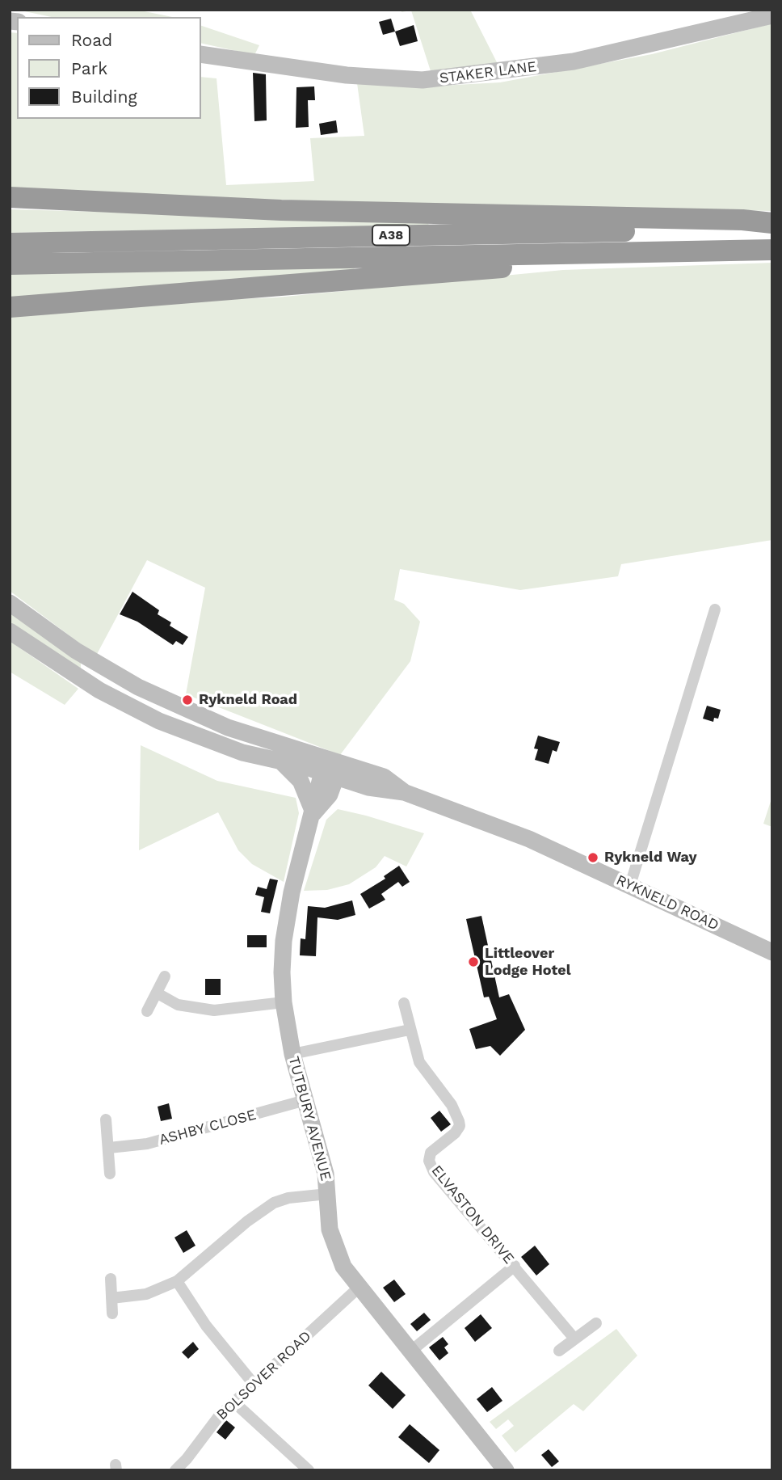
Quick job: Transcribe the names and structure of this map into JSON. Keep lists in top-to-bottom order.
{
  "streets": {
    "highway": ["A38"],
    "street": [
      "STAKER LANE",
      "RYKNELD ROAD",
      "TUTBURY AVENUE",
      "ASHBY CLOSE",
      "ELVASTON DRIVE",
      "BOLSOVER ROAD"
    ]
  },
  "crossings": [
    ["RYKNELD ROAD", "TUTBURY AVENUE"],
    ["TUTBURY AVENUE", "ASHBY CLOSE"],
    ["TUTBURY AVENUE", "BOLSOVER ROAD"]
  ],
  "places": ["Rykneld Road", "Rykneld Way", "Littleover Lodge Hotel"],
  "legend": ["Road", "Park", "Building"]
}
